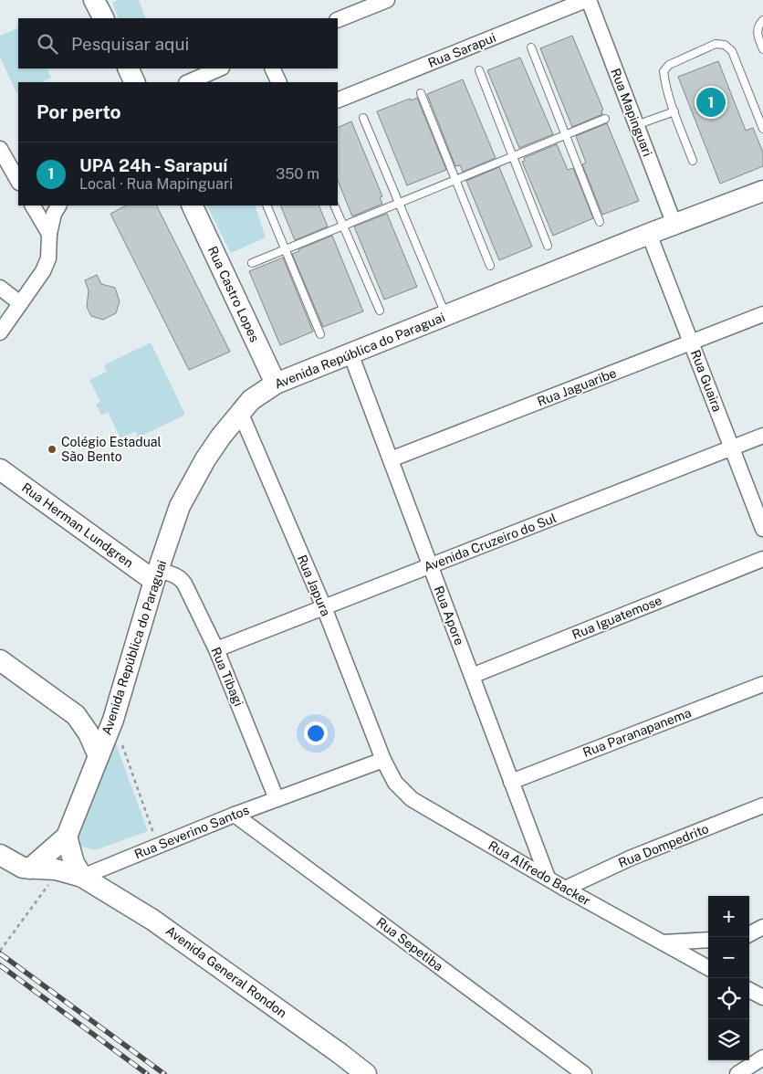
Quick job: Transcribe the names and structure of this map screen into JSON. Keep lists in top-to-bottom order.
{
  "streets": {
    "main road": [
      "Rua Castro Lopes",
      "Avenida República do Paraguai",
      "Rua Herman Lundgren",
      "Avenida General Rondon"
    ],
    "street": [
      "Rua Sarapui",
      "Rua Mapinguari",
      "Rua Guaira",
      "Rua Jaguaribe",
      "Avenida Cruzeiro do Sul",
      "Rua Japura",
      "Rua Apore",
      "Rua Iguatemose",
      "Rua Tibagi",
      "Rua Paranapanema",
      "Rua Severino Santos",
      "Rua Dompedrito",
      "Rua Alfredo Backer",
      "Rua Sepetiba"
    ]
  },
  "crossings": [
    ["Rua Sarapui", "Rua Mapinguari"],
    ["Rua Mapinguari", "Avenida República do Paraguai"],
    ["Rua Castro Lopes", "Avenida República do Paraguai"],
    ["Avenida República do Paraguai", "Rua Guaira"],
    ["Avenida República do Paraguai", "Rua Herman Lundgren"],
    ["Avenida República do Paraguai", "Rua Japura"],
    ["Avenida República do Paraguai", "Rua Apore"],
    ["Avenida República do Paraguai", "Rua Tibagi"],
    ["Rua Guaira", "Rua Jaguaribe"],
    ["Rua Guaira", "Avenida Cruzeiro do Sul"],
    ["Rua Jaguaribe", "Rua Apore"],
    ["Rua Herman Lundgren", "Rua Tibagi"],
    ["Avenida Cruzeiro do Sul", "Rua Japura"],
    ["Avenida Cruzeiro do Sul", "Rua Apore"],
    ["Avenida Cruzeiro do Sul", "Rua Tibagi"],
    ["Rua Japura", "Rua Severino Santos"],
    ["Rua Japura", "Rua Alfredo Backer"],
    ["Rua Apore", "Rua Iguatemose"],
    ["Rua Apore", "Rua Paranapanema"],
    ["Rua Apore", "Rua Alfredo Backer"],
    ["Rua Tibagi", "Rua Severino Santos"],
    ["Rua Severino Santos", "Rua Alfredo Backer"],
    ["Rua Severino Santos", "Rua Sepetiba"],
    ["Rua Severino Santos", "Avenida General Rondon"],
    ["Rua Dompedrito", "Rua Alfredo Backer"]
  ],
  "places": ["Colégio Estadual São Bento"],
  "page": {
    "search": "Pesquisar aqui",
    "heading": "Por perto",
    "pins": "1",
    "list": [
      {
        "mark": "1",
        "name": "UPA 24h - Sarapuí",
        "note": "Local · Rua Mapinguari",
        "value": "350 m"
      }
    ],
    "map_buttons": ["+", "−"]
  }
}
